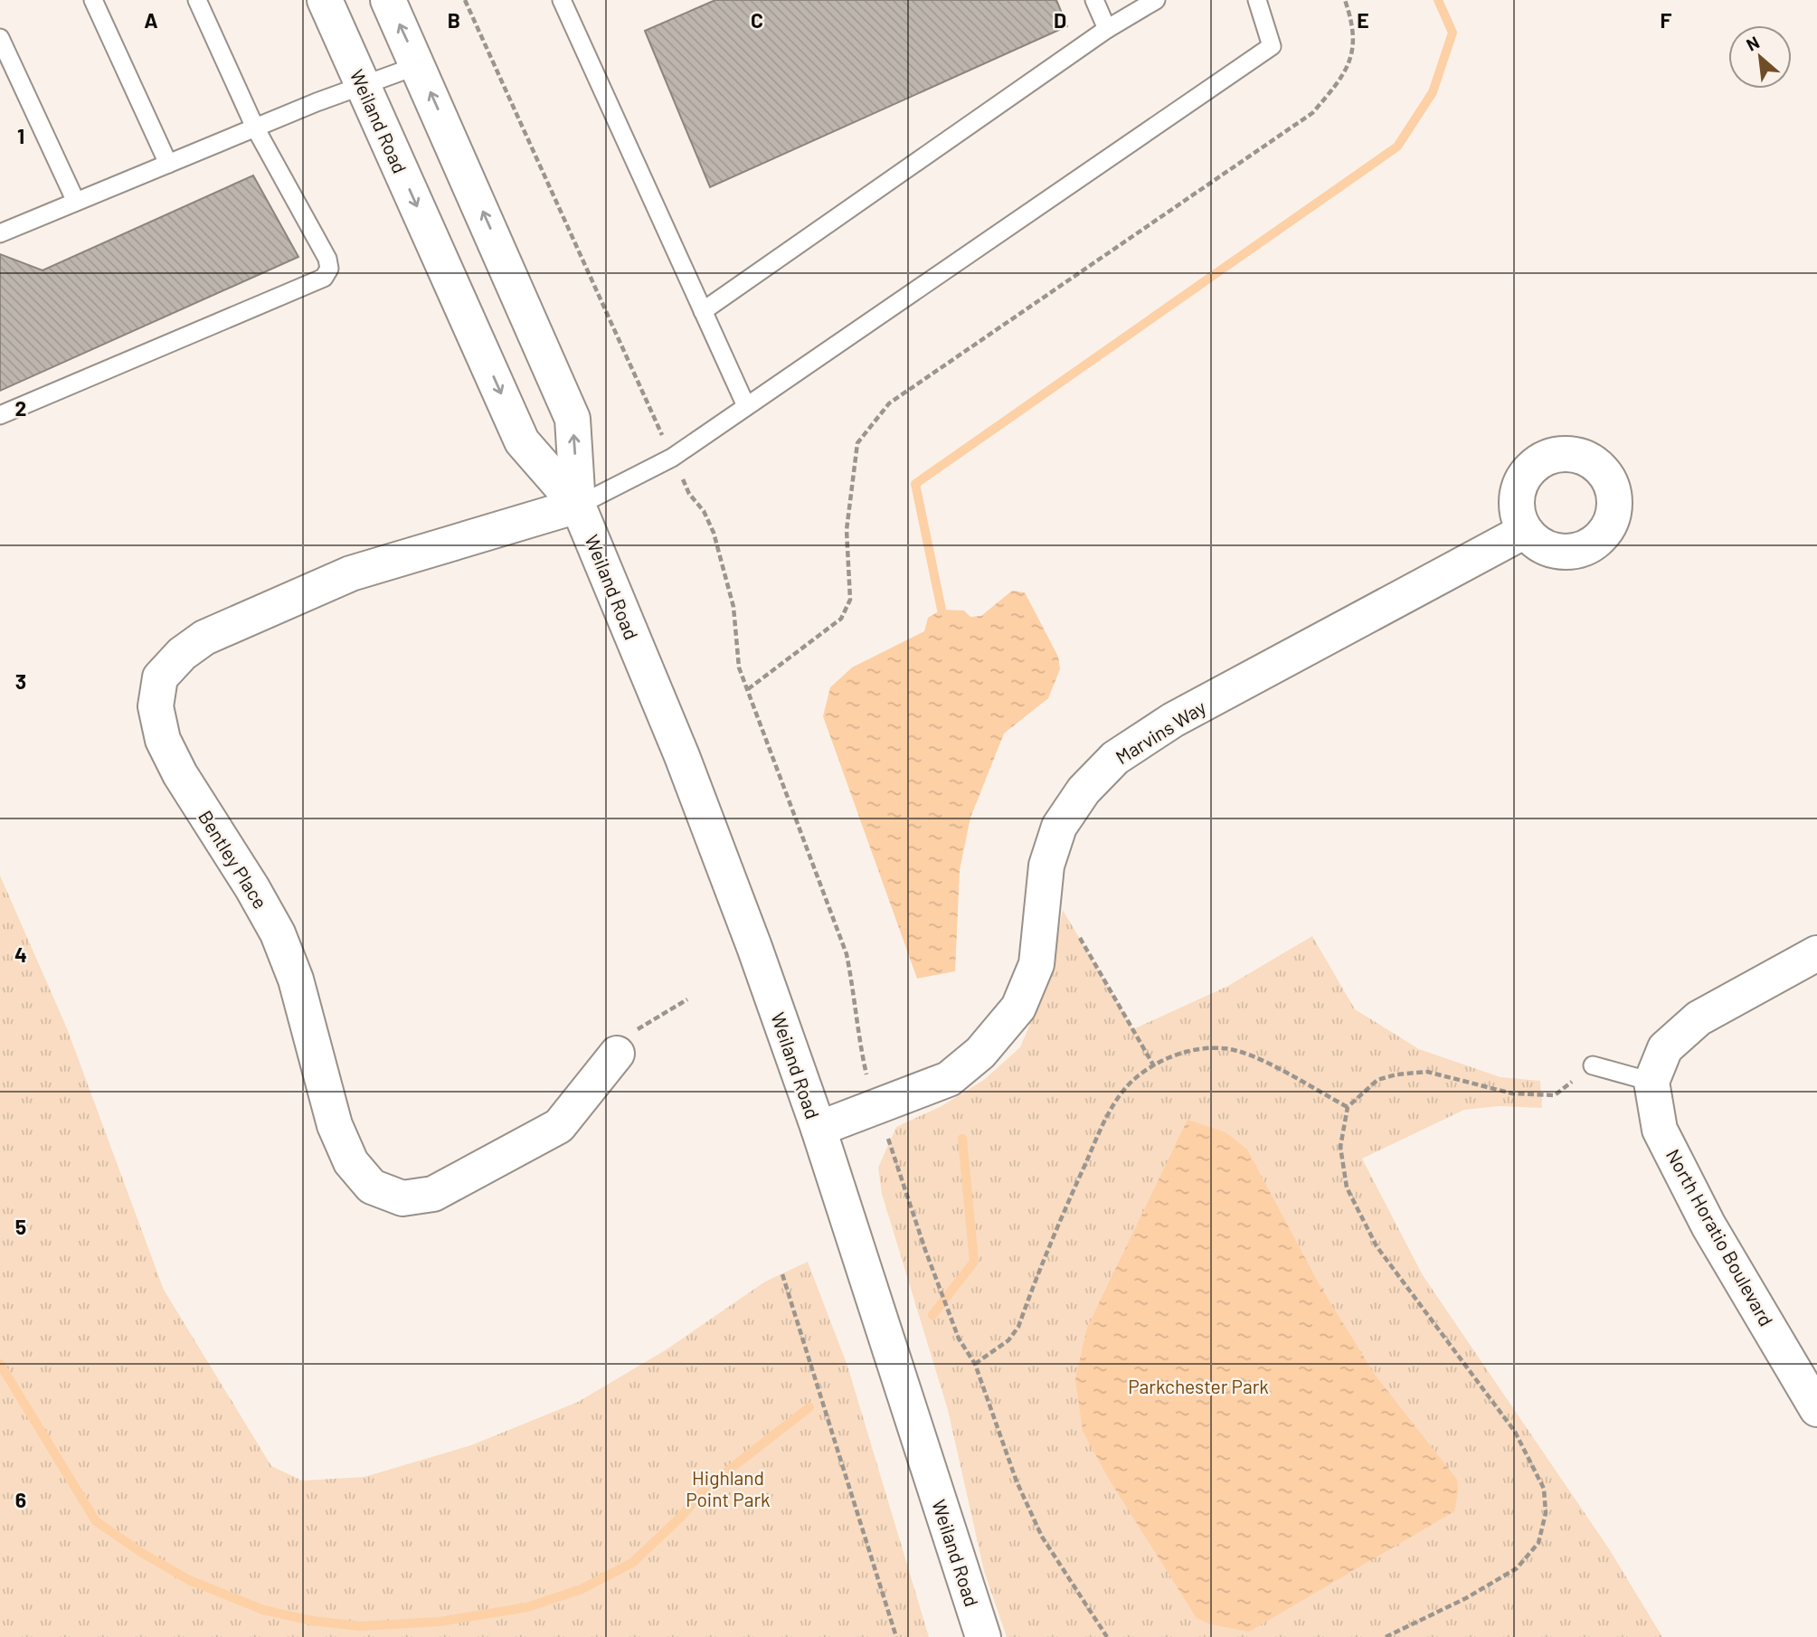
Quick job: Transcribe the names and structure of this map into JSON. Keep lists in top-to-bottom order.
{
  "streets": {
    "street": [
      "Weiland Road",
      "Marvins Way",
      "Bentley Place",
      "North Horatio Boulevard"
    ]
  },
  "crossings": [
    ["Weiland Road", "Marvins Way"],
    ["Weiland Road", "Bentley Place"]
  ],
  "parks": ["Parkchester Park", "Highland Point Park"],
  "north": "top left",
  "grid": {
    "columns": [
      "A",
      "B",
      "C",
      "D",
      "E",
      "F"
    ],
    "rows": [
      "1",
      "2",
      "3",
      "4",
      "5",
      "6"
    ]
  }
}
